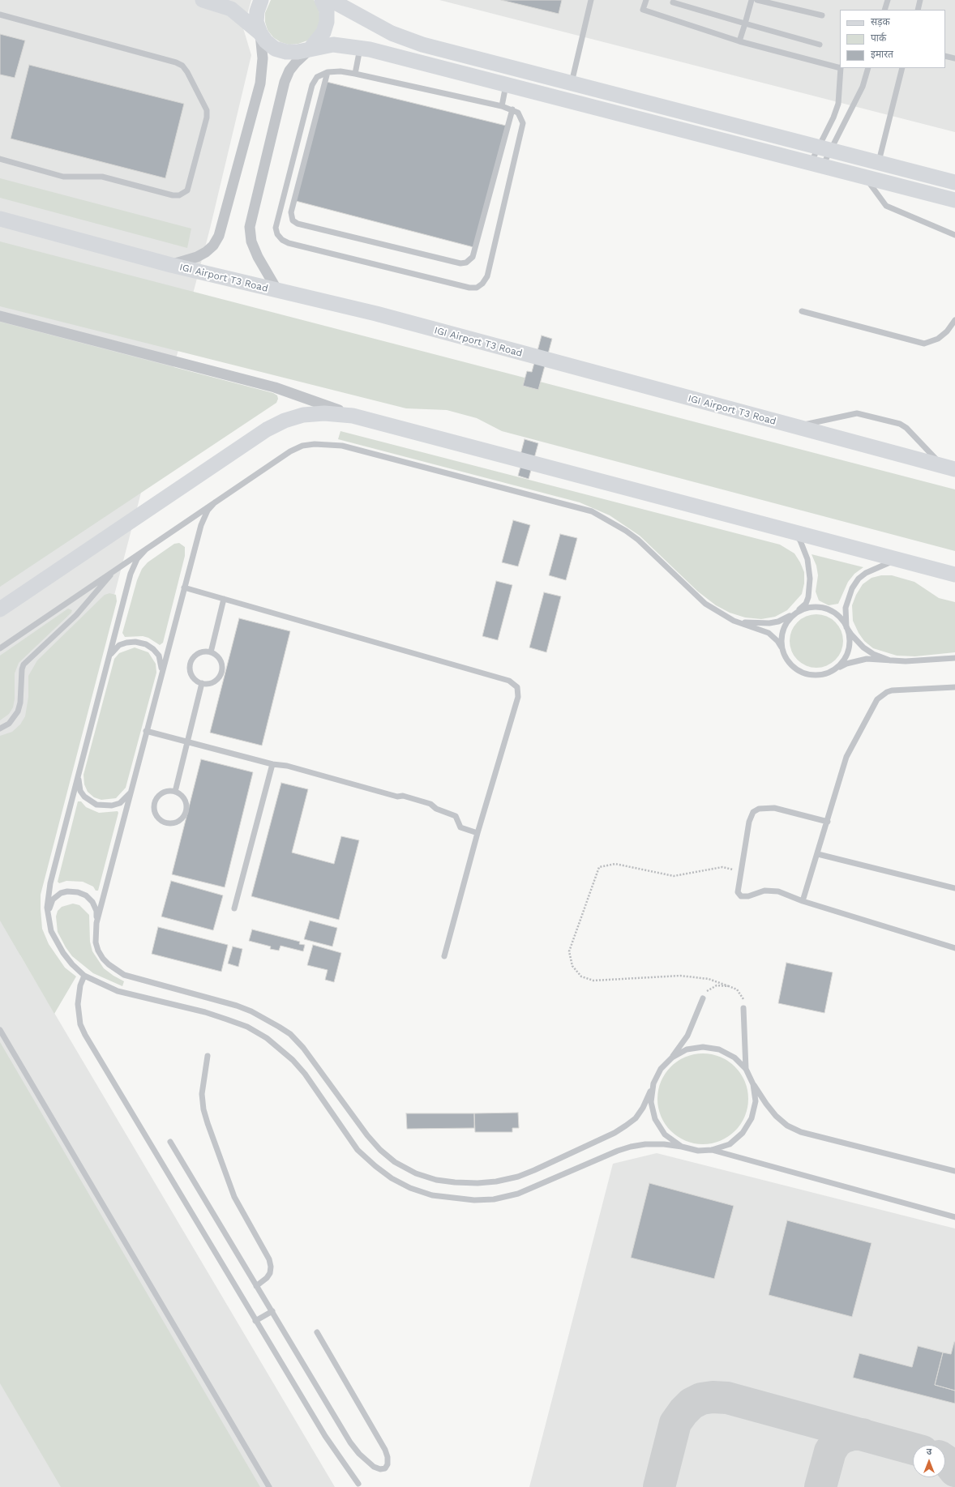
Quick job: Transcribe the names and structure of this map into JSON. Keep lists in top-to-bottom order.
{
  "streets": {
    "main road": ["IGI Airport T3 Road"]
  },
  "legend": ["सड़क", "पार्क", "इमारत"],
  "north": "top"
}
